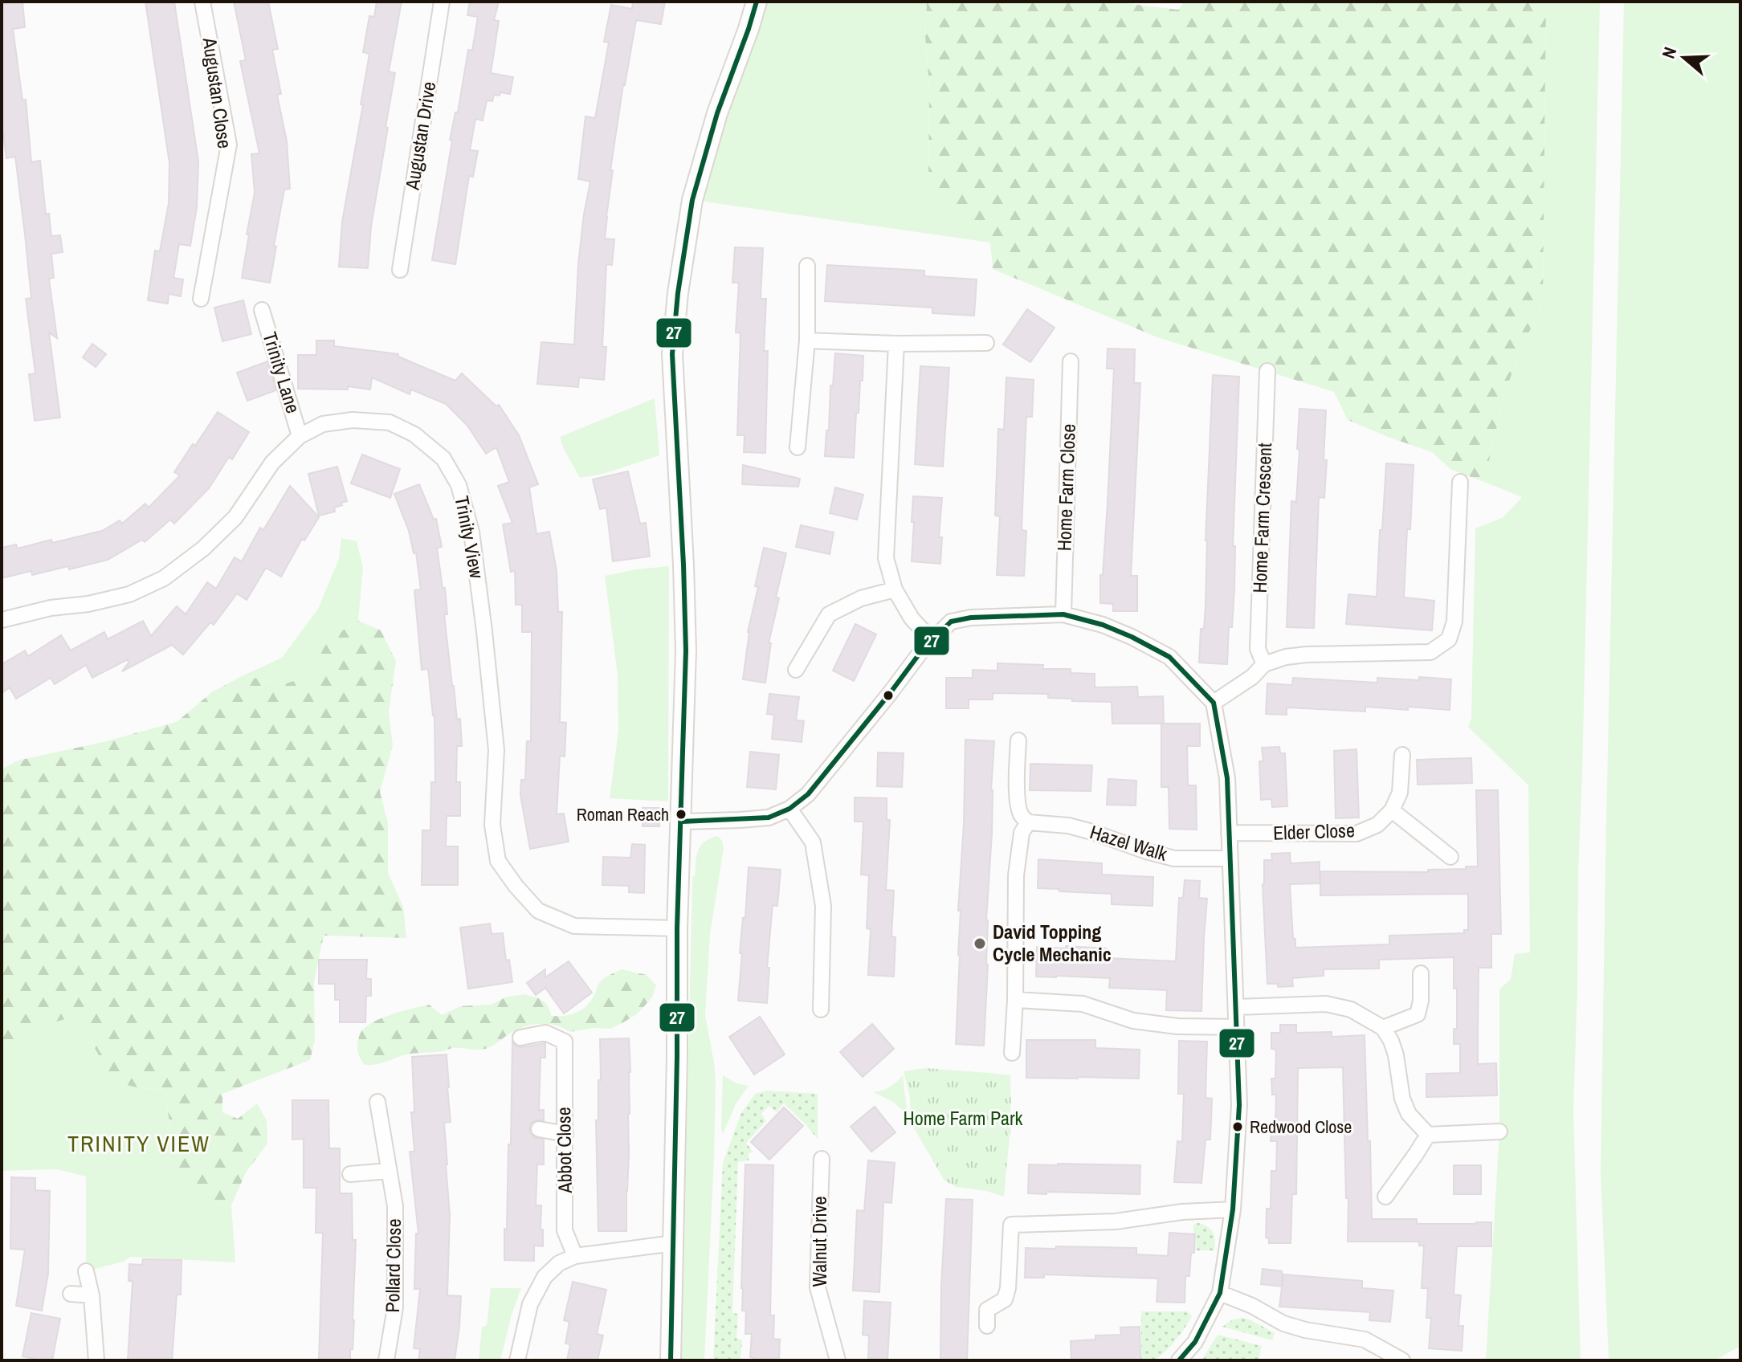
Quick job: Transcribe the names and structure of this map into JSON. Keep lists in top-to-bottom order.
{
  "streets": {
    "street": [
      "Augustan Close",
      "Augustan Drive",
      "Trinity Lane",
      "Home Farm Close",
      "Home Farm Crescent",
      "Trinity View",
      "Elder Close",
      "Hazel Walk",
      "Abbot Close",
      "Walnut Drive",
      "Pollard Close"
    ]
  },
  "crossings": [
    ["Trinity Lane", "Trinity View"]
  ],
  "districts": ["TRINITY VIEW"],
  "parks": ["Home Farm Park"],
  "places": ["Roman Reach", "David Topping Cycle Mechanic", "Redwood Close"],
  "lines": ["transit line 27"],
  "north": "left"
}
